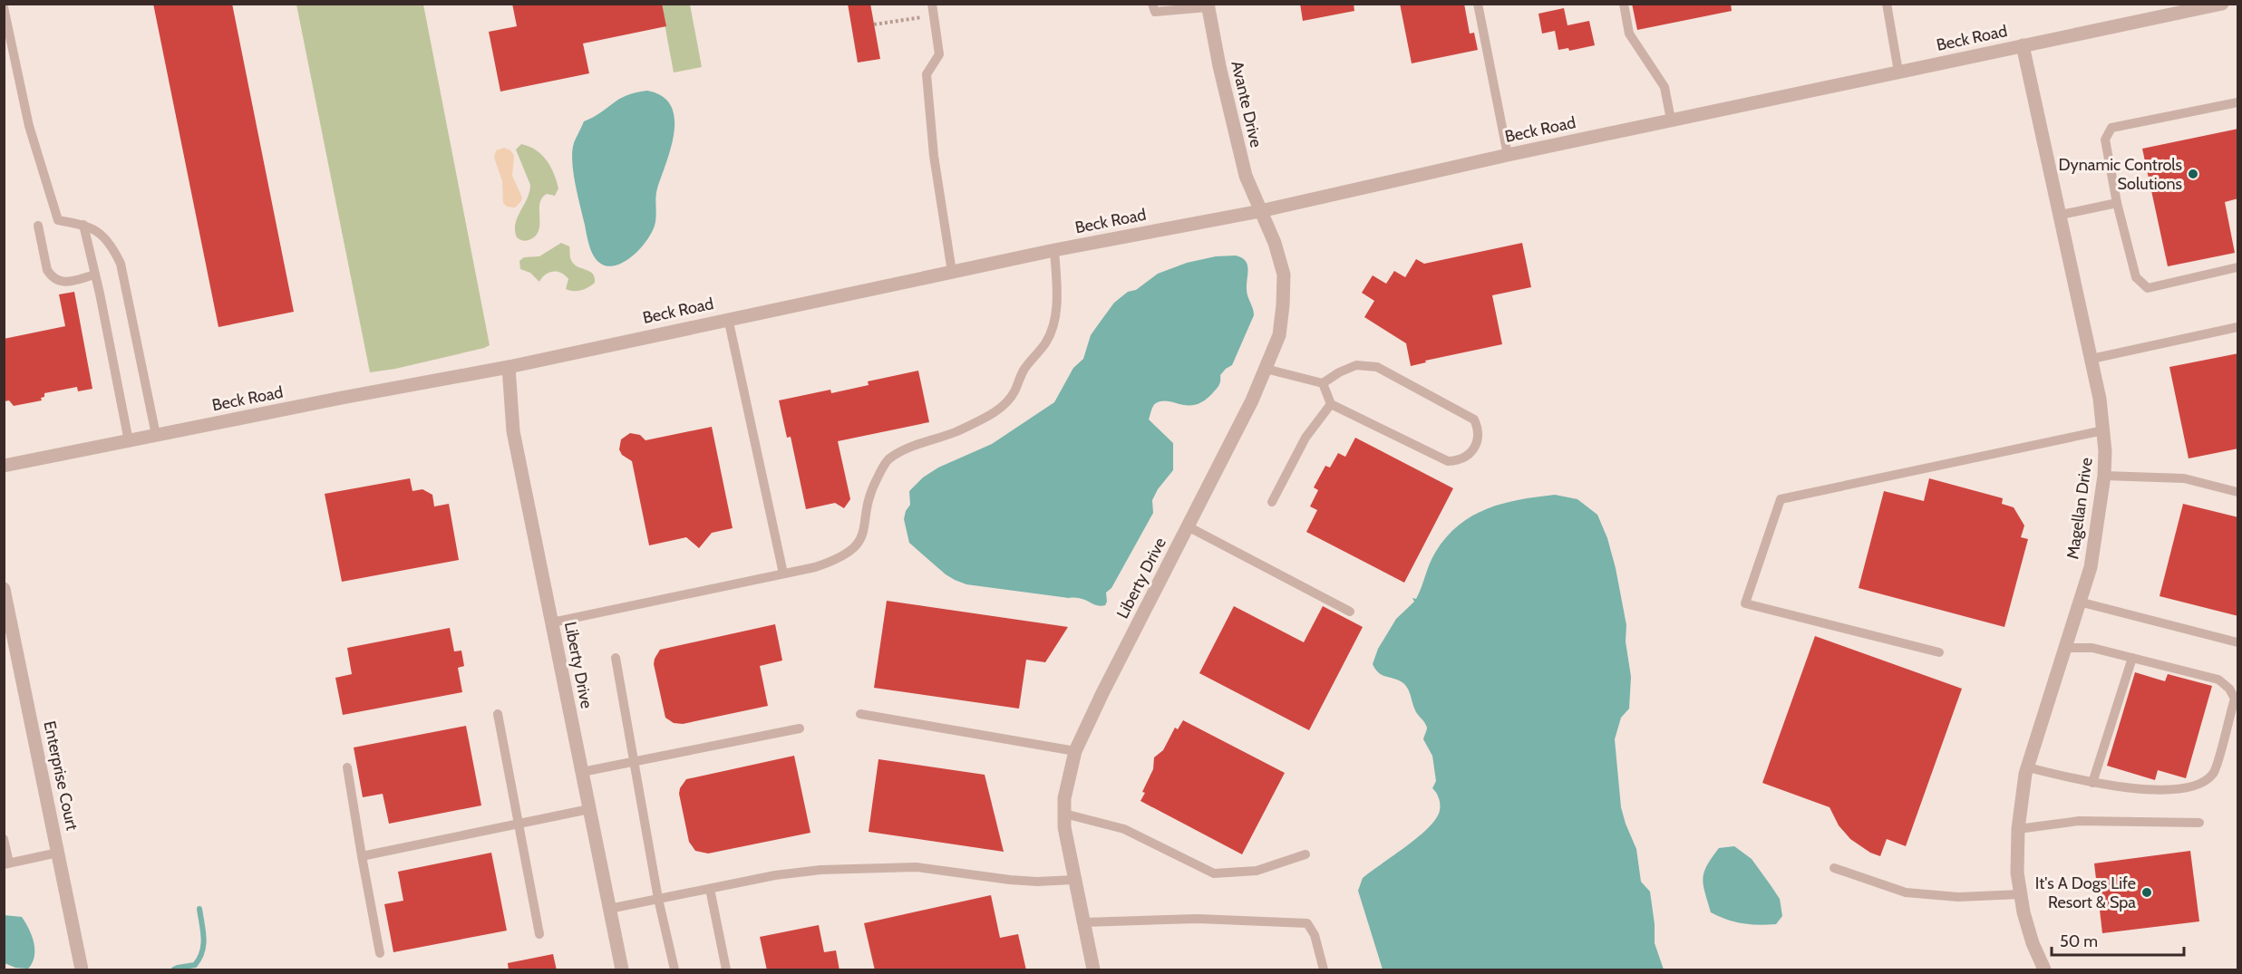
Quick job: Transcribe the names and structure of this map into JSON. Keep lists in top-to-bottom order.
{
  "streets": {
    "street": [
      "Beck Road",
      "Avante Drive",
      "Magellan Drive",
      "Liberty Drive",
      "Enterprise Court"
    ]
  },
  "crossings": [
    ["Beck Road", "Avante Drive"],
    ["Beck Road", "Magellan Drive"],
    ["Beck Road", "Liberty Drive"],
    ["Avante Drive", "Liberty Drive"]
  ],
  "places": ["Dynamic Controls Solutions", "It's A Dogs Life Resort & Spa"],
  "scale_bar": "50 m"
}
